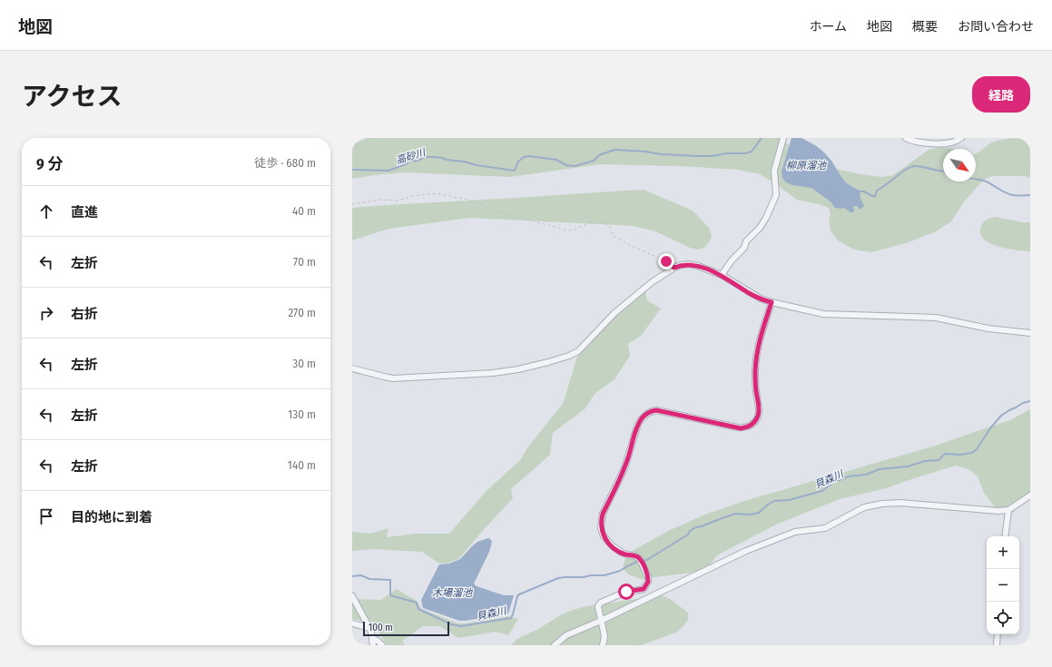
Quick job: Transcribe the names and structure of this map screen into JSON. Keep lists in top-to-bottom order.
{
  "water": [
    "高砂川",
    "柳原溜池",
    "貝森川",
    "木場溜池"
  ],
  "scale_bar": "100 m",
  "north": "bottom right",
  "page": {
    "header": "地図",
    "nav": [
      "ホーム",
      "地図",
      "概要",
      "お問い合わせ"
    ],
    "title": "アクセス",
    "buttons": "経路",
    "heading": ["9 分", "徒歩 · 680 m"],
    "list": [
      ["直進", "40 m"],
      ["左折", "70 m"],
      ["右折", "270 m"],
      ["左折", "30 m"],
      ["左折", "130 m"],
      ["左折", "140 m"],
      "目的地に到着"
    ],
    "map_buttons": ["+", "−"],
    "scale": "100 m"
  }
}
